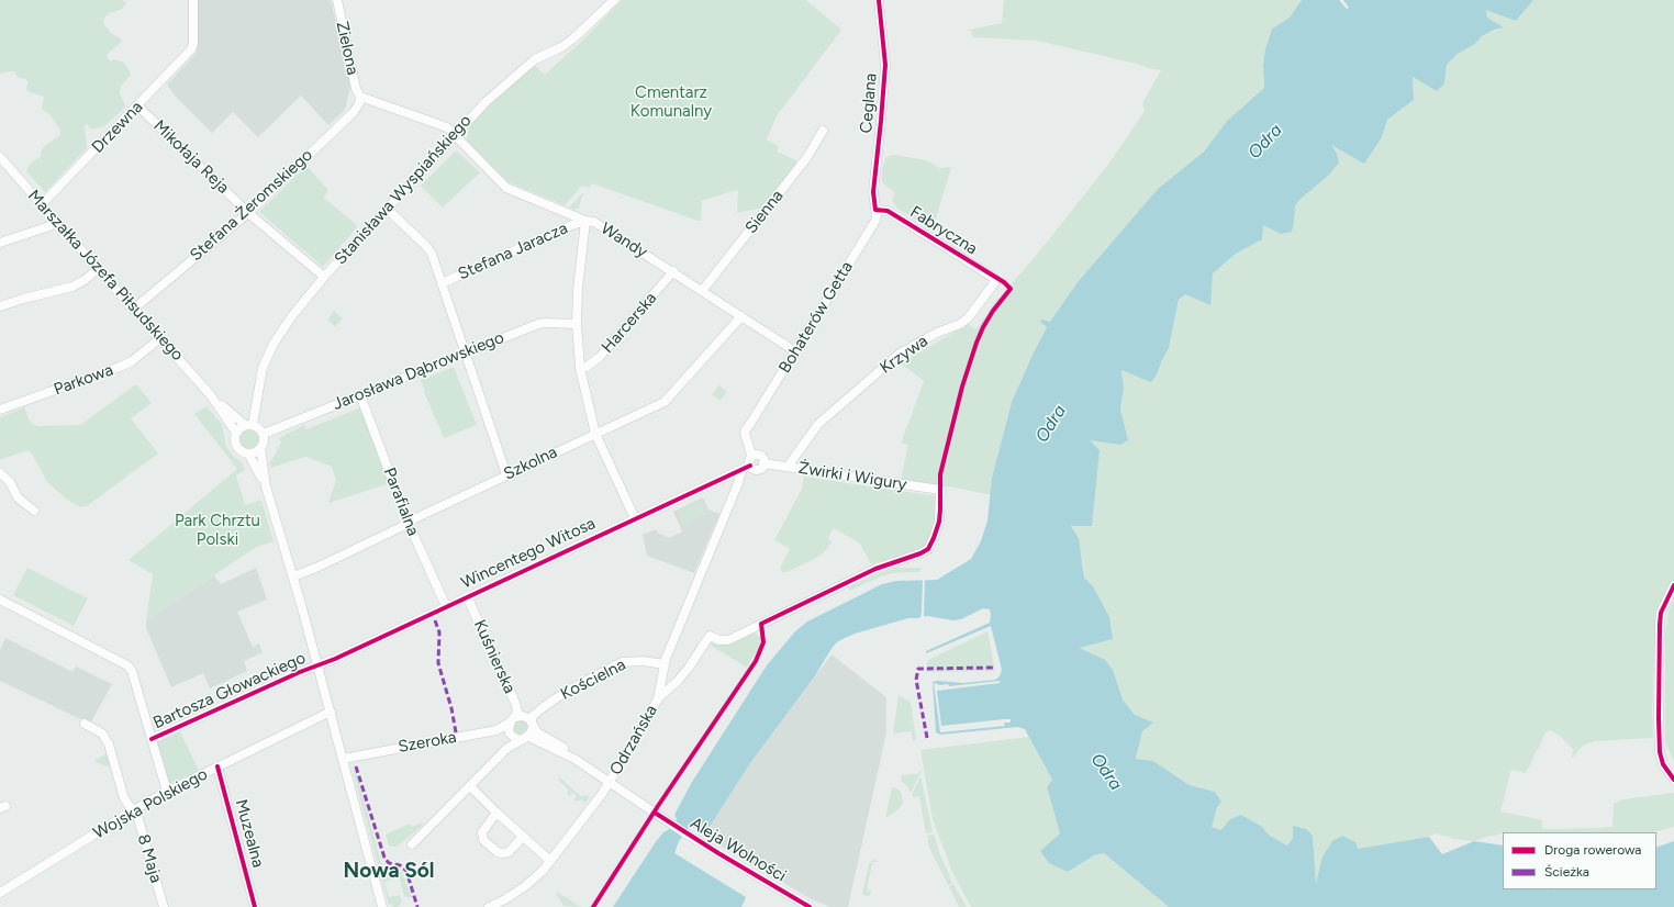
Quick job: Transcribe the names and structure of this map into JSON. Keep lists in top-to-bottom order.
{
  "streets": {
    "street": [
      "Zielona",
      "Ceglana",
      "Drzewna",
      "Mikołaja Reja",
      "Stanisława Wyspiańskiego",
      "Stefana Żeromskiego",
      "Sienna",
      "Fabryczna",
      "Wandy",
      "Stefana Jaracza",
      "Marszałka Józefa Piłsudskiego",
      "Bohaterów Getta",
      "Harcerska",
      "Krzywa",
      "Jarosława Dąbrowskiego",
      "Parkowa",
      "Szkolna",
      "Żwirki i Wigury",
      "Parafialna",
      "Wincentego Witosa",
      "Kuśnierska",
      "Kościelna",
      "Bartosza Głowackiego",
      "Odrzańska",
      "Szeroka",
      "Wojska Polskiego",
      "Muzealna",
      "Aleja Wolności",
      "8 Maja"
    ]
  },
  "crossings": [
    ["Zielona", "Stefana Żeromskiego"],
    ["Zielona", "Wandy"],
    ["Ceglana", "Fabryczna"],
    ["Ceglana", "Bohaterów Getta"],
    ["Drzewna", "Mikołaja Reja"],
    ["Drzewna", "Marszałka Józefa Piłsudskiego"],
    ["Mikołaja Reja", "Stanisława Wyspiańskiego"],
    ["Mikołaja Reja", "Stefana Żeromskiego"],
    ["Stanisława Wyspiańskiego", "Wandy"],
    ["Stanisława Wyspiańskiego", "Marszałka Józefa Piłsudskiego"],
    ["Stanisława Wyspiańskiego", "Jarosława Dąbrowskiego"],
    ["Stefana Żeromskiego", "Wandy"],
    ["Stefana Żeromskiego", "Marszałka Józefa Piłsudskiego"],
    ["Sienna", "Wandy"],
    ["Fabryczna", "Bohaterów Getta"],
    ["Fabryczna", "Krzywa"],
    ["Wandy", "Stefana Jaracza"],
    ["Wandy", "Bohaterów Getta"],
    ["Wandy", "Harcerska"],
    ["Wandy", "Szkolna"],
    ["Marszałka Józefa Piłsudskiego", "Jarosława Dąbrowskiego"],
    ["Marszałka Józefa Piłsudskiego", "Parkowa"],
    ["Bohaterów Getta", "Żwirki i Wigury"],
    ["Bohaterów Getta", "Wincentego Witosa"],
    ["Krzywa", "Żwirki i Wigury"],
    ["Jarosława Dąbrowskiego", "Parafialna"],
    ["Szkolna", "Parafialna"],
    ["Żwirki i Wigury", "Wincentego Witosa"],
    ["Żwirki i Wigury", "Odrzańska"],
    ["Parafialna", "Wincentego Witosa"],
    ["Wincentego Witosa", "Kuśnierska"],
    ["Wincentego Witosa", "Bartosza Głowackiego"],
    ["Wincentego Witosa", "Odrzańska"],
    ["Kuśnierska", "Kościelna"],
    ["Kuśnierska", "Szeroka"],
    ["Kościelna", "Odrzańska"],
    ["Kościelna", "Szeroka"],
    ["Odrzańska", "Aleja Wolności"],
    ["Wojska Polskiego", "Muzealna"],
    ["Wojska Polskiego", "8 Maja"]
  ],
  "districts": ["Nowa Sól"],
  "water": ["Odra"],
  "parks": ["Cmentarz Komunalny", "Park Chrztu Polski"],
  "legend": ["Droga rowerowa", "Ścieżka"]
}
